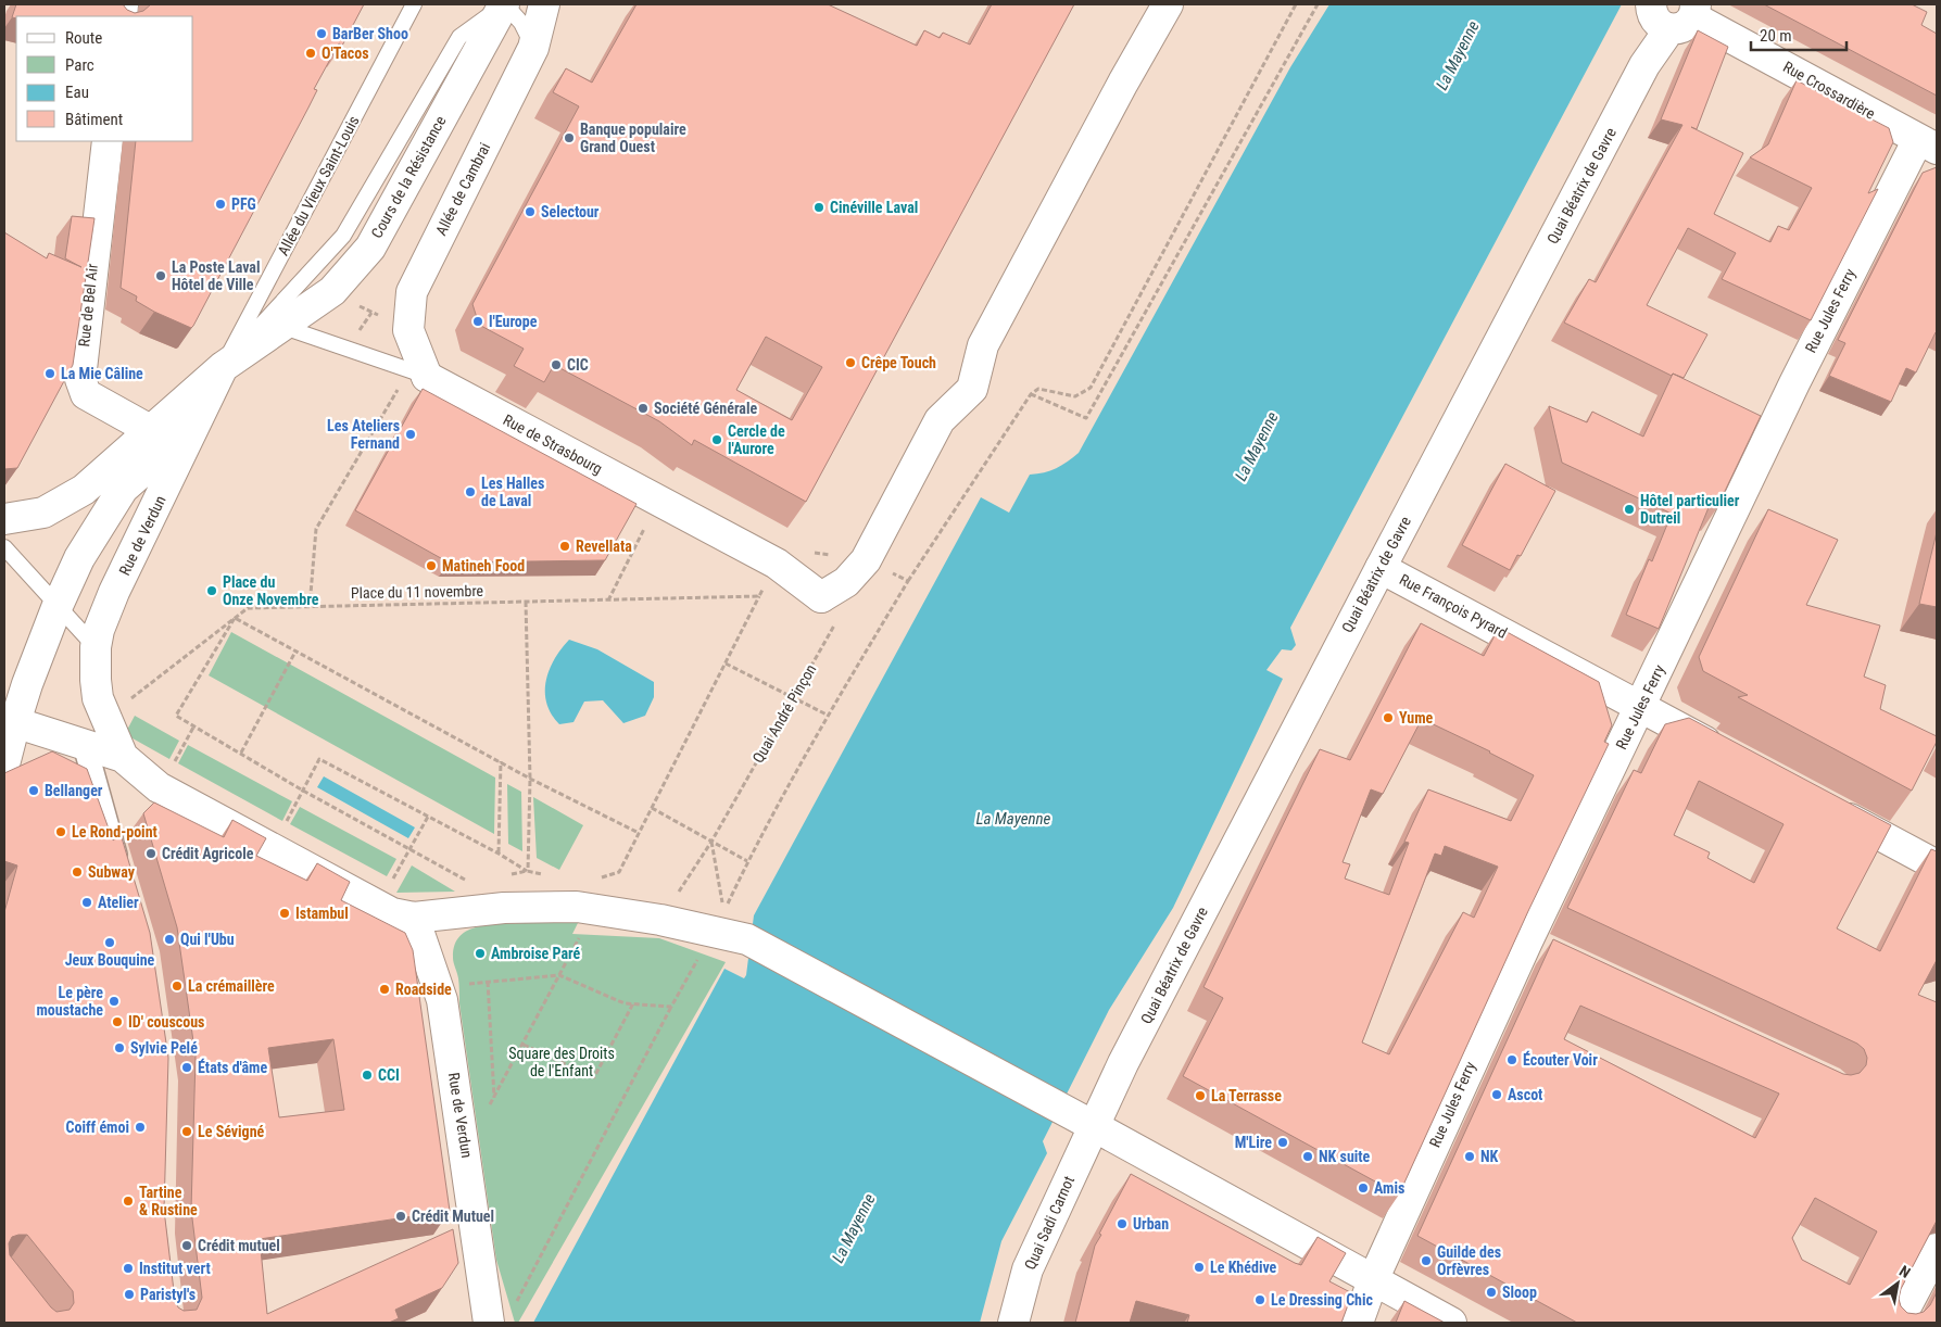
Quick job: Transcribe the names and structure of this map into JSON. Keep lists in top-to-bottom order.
{
  "streets": {
    "street": [
      "Rue Crossardière",
      "Cours de la Résistance",
      "Quai Béatrix de Gavre",
      "Allée de Cambrai",
      "Rue de Bel Air",
      "Rue Jules Ferry",
      "Rue de Strasbourg",
      "Rue de Verdun",
      "Rue François Pyrard",
      "Quai Sadi Carnot"
    ],
    "lane": ["Allée du Vieux Saint-Louis"],
    "path": ["Place du 11 novembre", "Quai André Pinçon"]
  },
  "crossings": [
    ["Rue Crossardière", "Quai Béatrix de Gavre"],
    ["Rue Crossardière", "Rue Jules Ferry"],
    ["Cours de la Résistance", "Rue de Strasbourg"],
    ["Allée du Vieux Saint-Louis", "Rue de Verdun"],
    ["Quai Béatrix de Gavre", "Rue de Verdun"],
    ["Quai Béatrix de Gavre", "Rue François Pyrard"],
    ["Quai Béatrix de Gavre", "Quai Sadi Carnot"],
    ["Allée de Cambrai", "Rue de Strasbourg"],
    ["Rue Jules Ferry", "Rue de Verdun"],
    ["Rue Jules Ferry", "Rue François Pyrard"],
    ["Rue de Strasbourg", "Quai André Pinçon"],
    ["Rue de Verdun", "Place du 11 novembre"],
    ["Rue de Verdun", "Quai André Pinçon"],
    ["Rue de Verdun", "Quai Sadi Carnot"]
  ],
  "water": ["La Mayenne"],
  "parks": ["Square des Droits de l'Enfant"],
  "places": [
    "BarBer Shoo",
    "O'Tacos",
    "Banque populaire Grand Ouest",
    "PFG",
    "Cinéville Laval",
    "Selectour",
    "La Poste Laval Hôtel de Ville",
    "l'Europe",
    "Crêpe Touch",
    "CIC",
    "La Mie Câline",
    "Société Générale",
    "Les Ateliers Fernand",
    "Cercle de l'Aurore",
    "Les Halles de Laval",
    "Hôtel particulier Dutreil",
    "Revellata",
    "Matineh Food",
    "Place du Onze Novembre",
    "Yume",
    "Bellanger",
    "Le Rond-point",
    "Crédit Agricole",
    "Subway",
    "Atelier",
    "Istambul",
    "Qui l'Ubu",
    "Jeux Bouquine",
    "Ambroise Paré",
    "La crémaillère",
    "Roadside",
    "Le père moustache",
    "ID' couscous",
    "Sylvie Pelé",
    "Écouter Voir",
    "États d'âme",
    "CCI",
    "Ascot",
    "La Terrasse",
    "Coiff émoi",
    "Le Sévigné",
    "M'Lire",
    "NK suite",
    "NK",
    "Amis",
    "Tartine & Rustine",
    "Crédit Mutuel",
    "Urban",
    "Crédit mutuel",
    "Guilde des Orfèvres",
    "Le Khédive",
    "Institut vert",
    "Sloop",
    "Paristyl's",
    "Le Dressing Chic"
  ],
  "legend": [
    "Route",
    "Parc",
    "Eau",
    "Bâtiment"
  ],
  "scale_bar": "20 m",
  "north": "top right"
}
